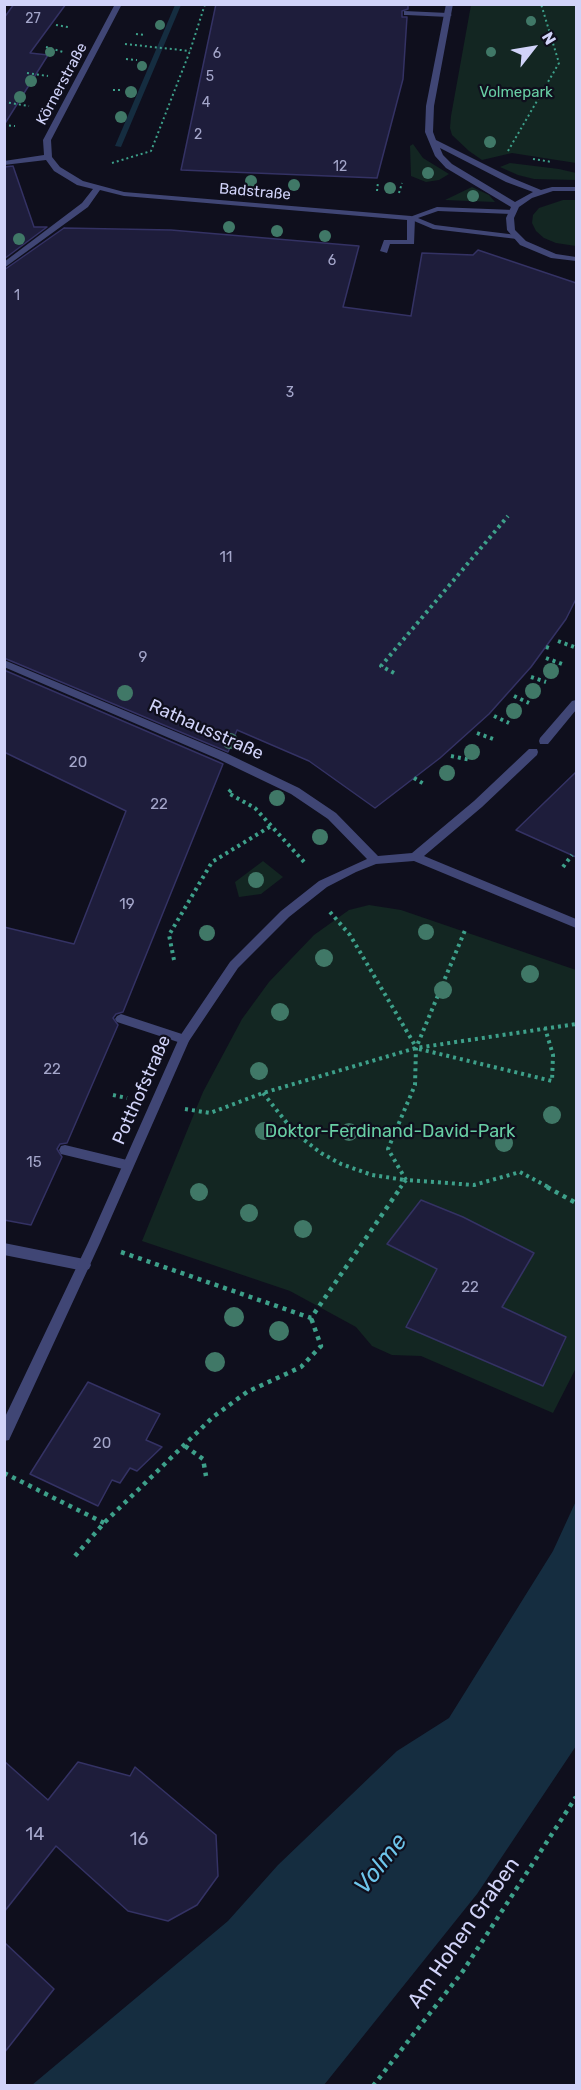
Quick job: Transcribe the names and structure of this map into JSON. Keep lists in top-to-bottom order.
{
  "streets": {
    "street": [
      "Körnerstraße",
      "Badstraße",
      "Rathausstraße",
      "Potthofstraße"
    ],
    "path": ["Am Hohen Graben"]
  },
  "crossings": [
    ["Rathausstraße", "Potthofstraße"]
  ],
  "water": ["Volme"],
  "parks": ["Volmepark", "Doktor-Ferdinand-David-Park"],
  "house_numbers": [
    "27",
    "6",
    "5",
    "4",
    "2",
    "12",
    "6",
    "1",
    "3",
    "11",
    "9",
    "20",
    "22",
    "19",
    "22",
    "15",
    "22",
    "20",
    "14",
    "16"
  ],
  "north": "top right"
}
